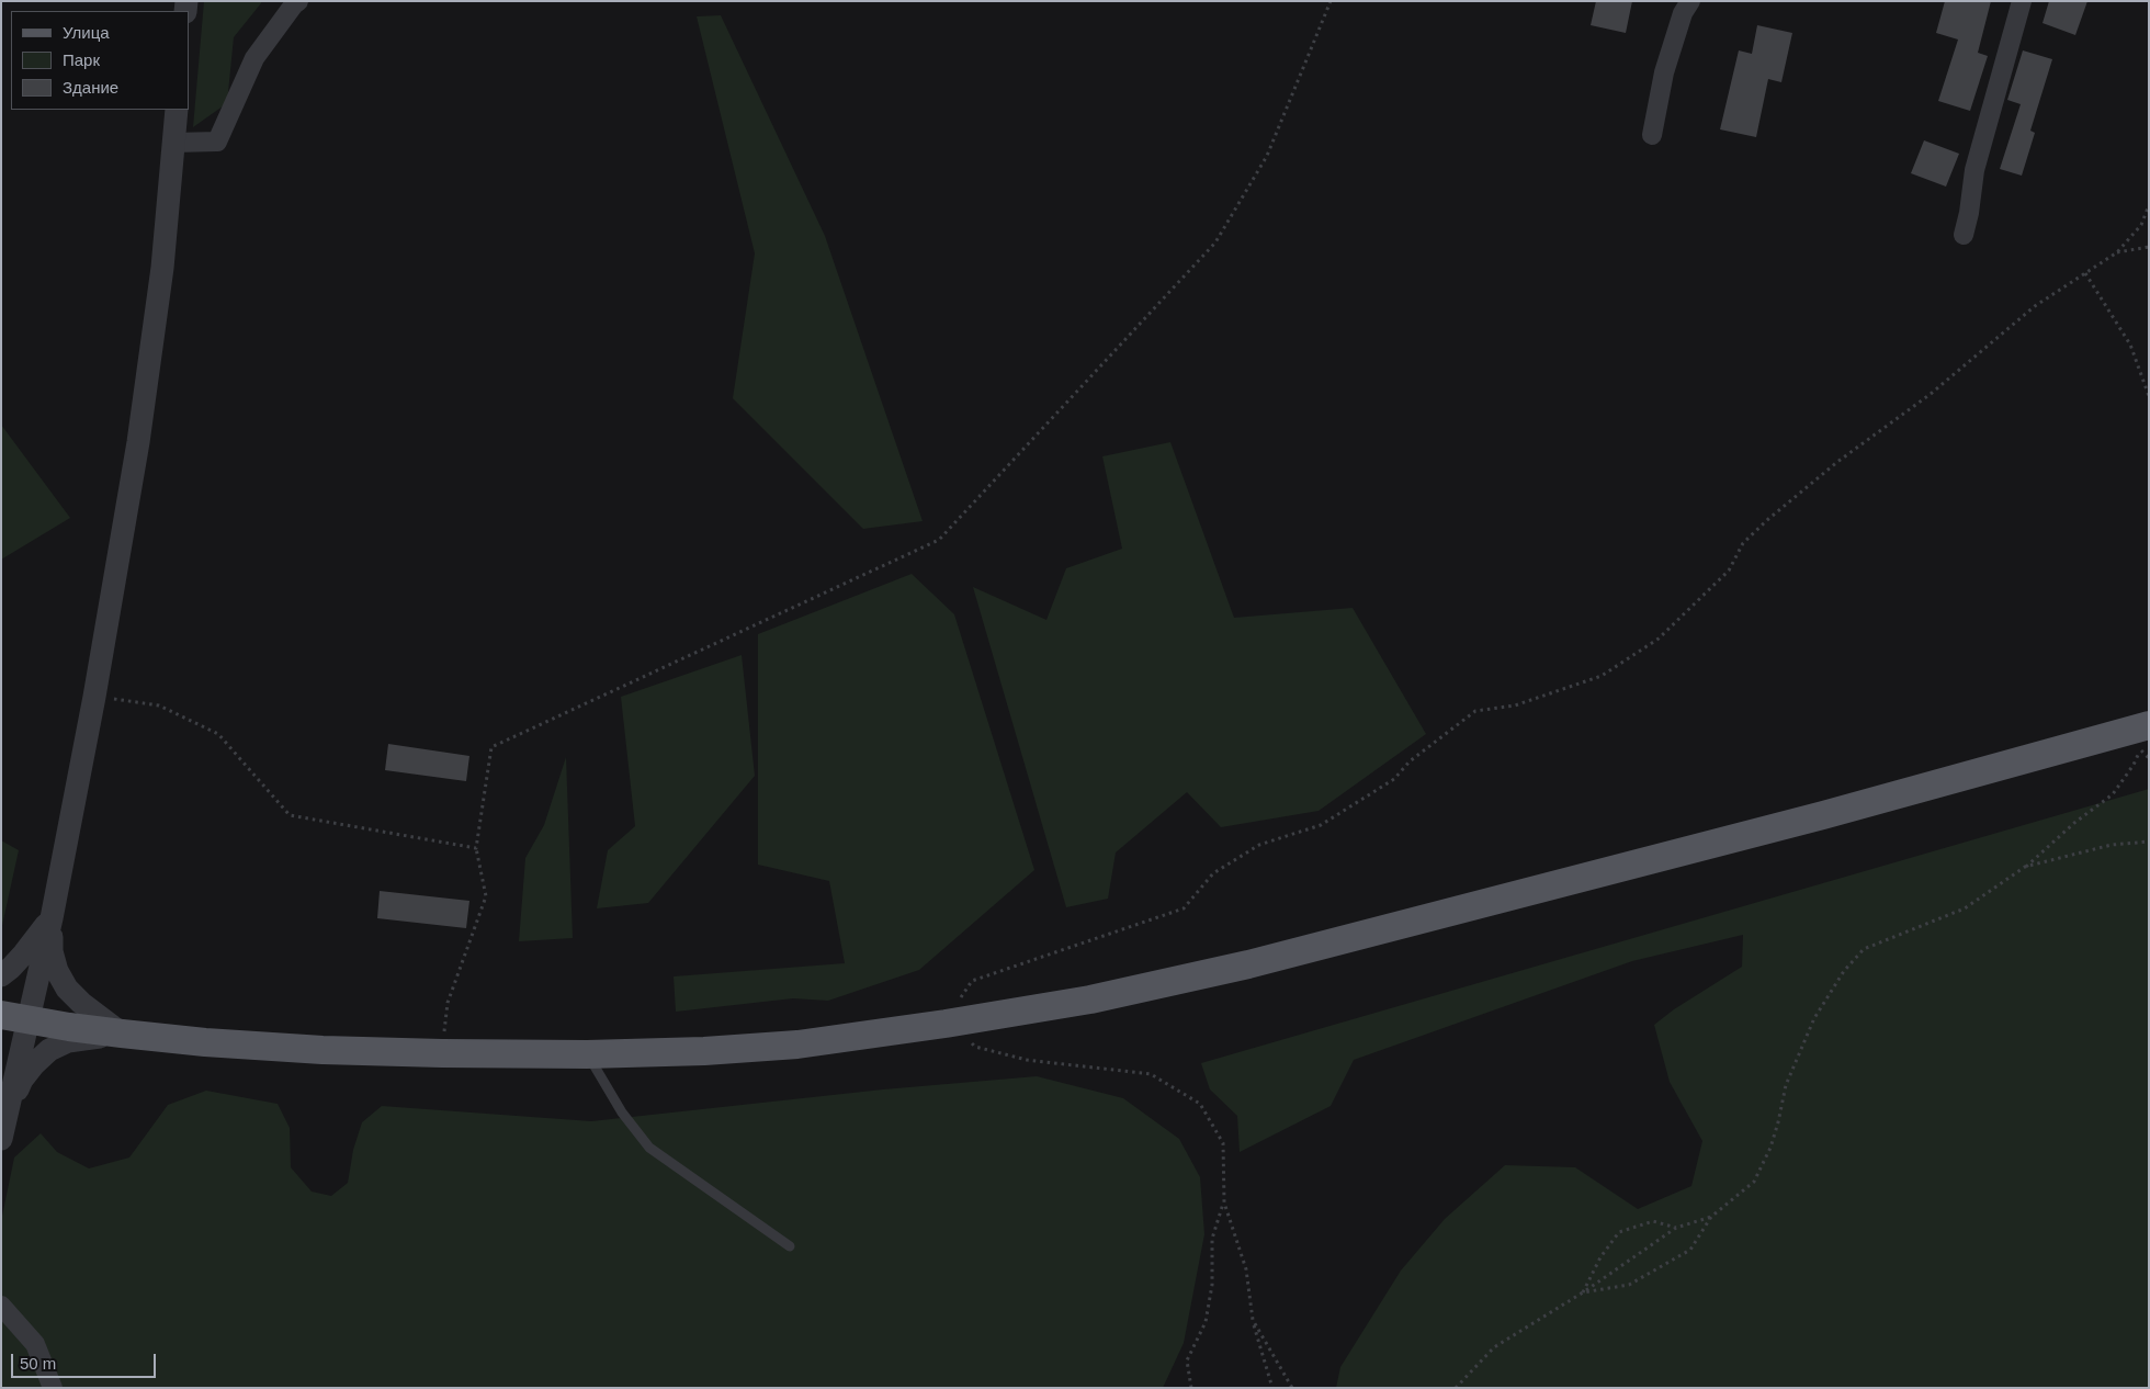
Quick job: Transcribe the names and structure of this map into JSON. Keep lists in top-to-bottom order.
{
  "legend": ["Улица", "Парк", "Здание"],
  "scale_bar": "50 m"
}
